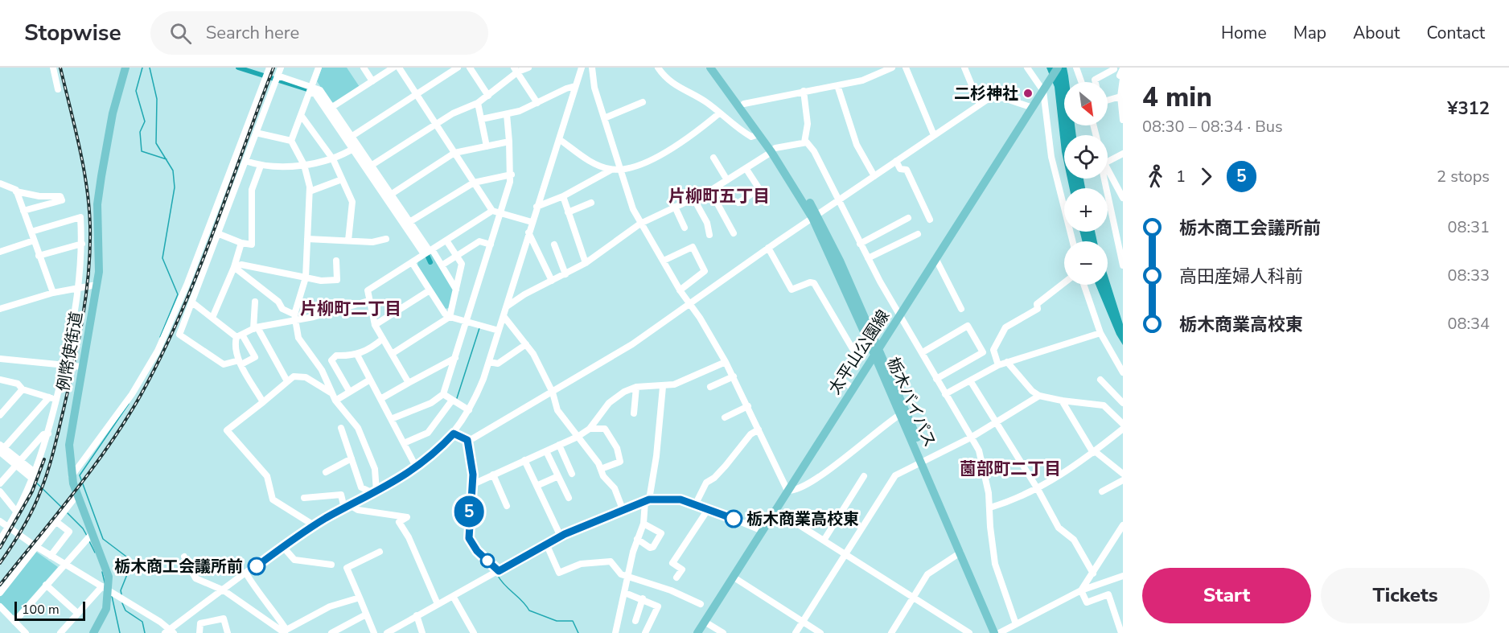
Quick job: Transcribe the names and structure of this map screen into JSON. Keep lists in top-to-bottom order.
{
  "streets": {
    "main road": ["例幣使街道", "太平山公園線", "栃木バイパス"]
  },
  "crossings": [
    ["太平山公園線", "栃木バイパス"]
  ],
  "districts": ["片柳町五丁目", "片柳町二丁目", "薗部町二丁目"],
  "places": ["二杉神社", "栃木商業高校東", "栃木商工会議所前"],
  "lines": ["bus line 5"],
  "scale_bar": "100 m",
  "north": "bottom right",
  "page": {
    "header": "Stopwise",
    "search": "Search here",
    "nav": [
      "Home",
      "Map",
      "About",
      "Contact"
    ],
    "on_map": "5",
    "heading": ["4 min", "08:30 – 08:34 · Bus", "¥312"],
    "map_buttons": ["+", "−"],
    "legs": ["1", "5", "2 stops"],
    "list": [
      {
        "name": "栃木商工会議所前",
        "value": "08:31"
      },
      {
        "name": "高田産婦人科前",
        "value": "08:33"
      },
      {
        "name": "栃木商業高校東",
        "value": "08:34"
      }
    ],
    "buttons": ["Start", "Tickets"],
    "scale": "100 m"
  }
}
